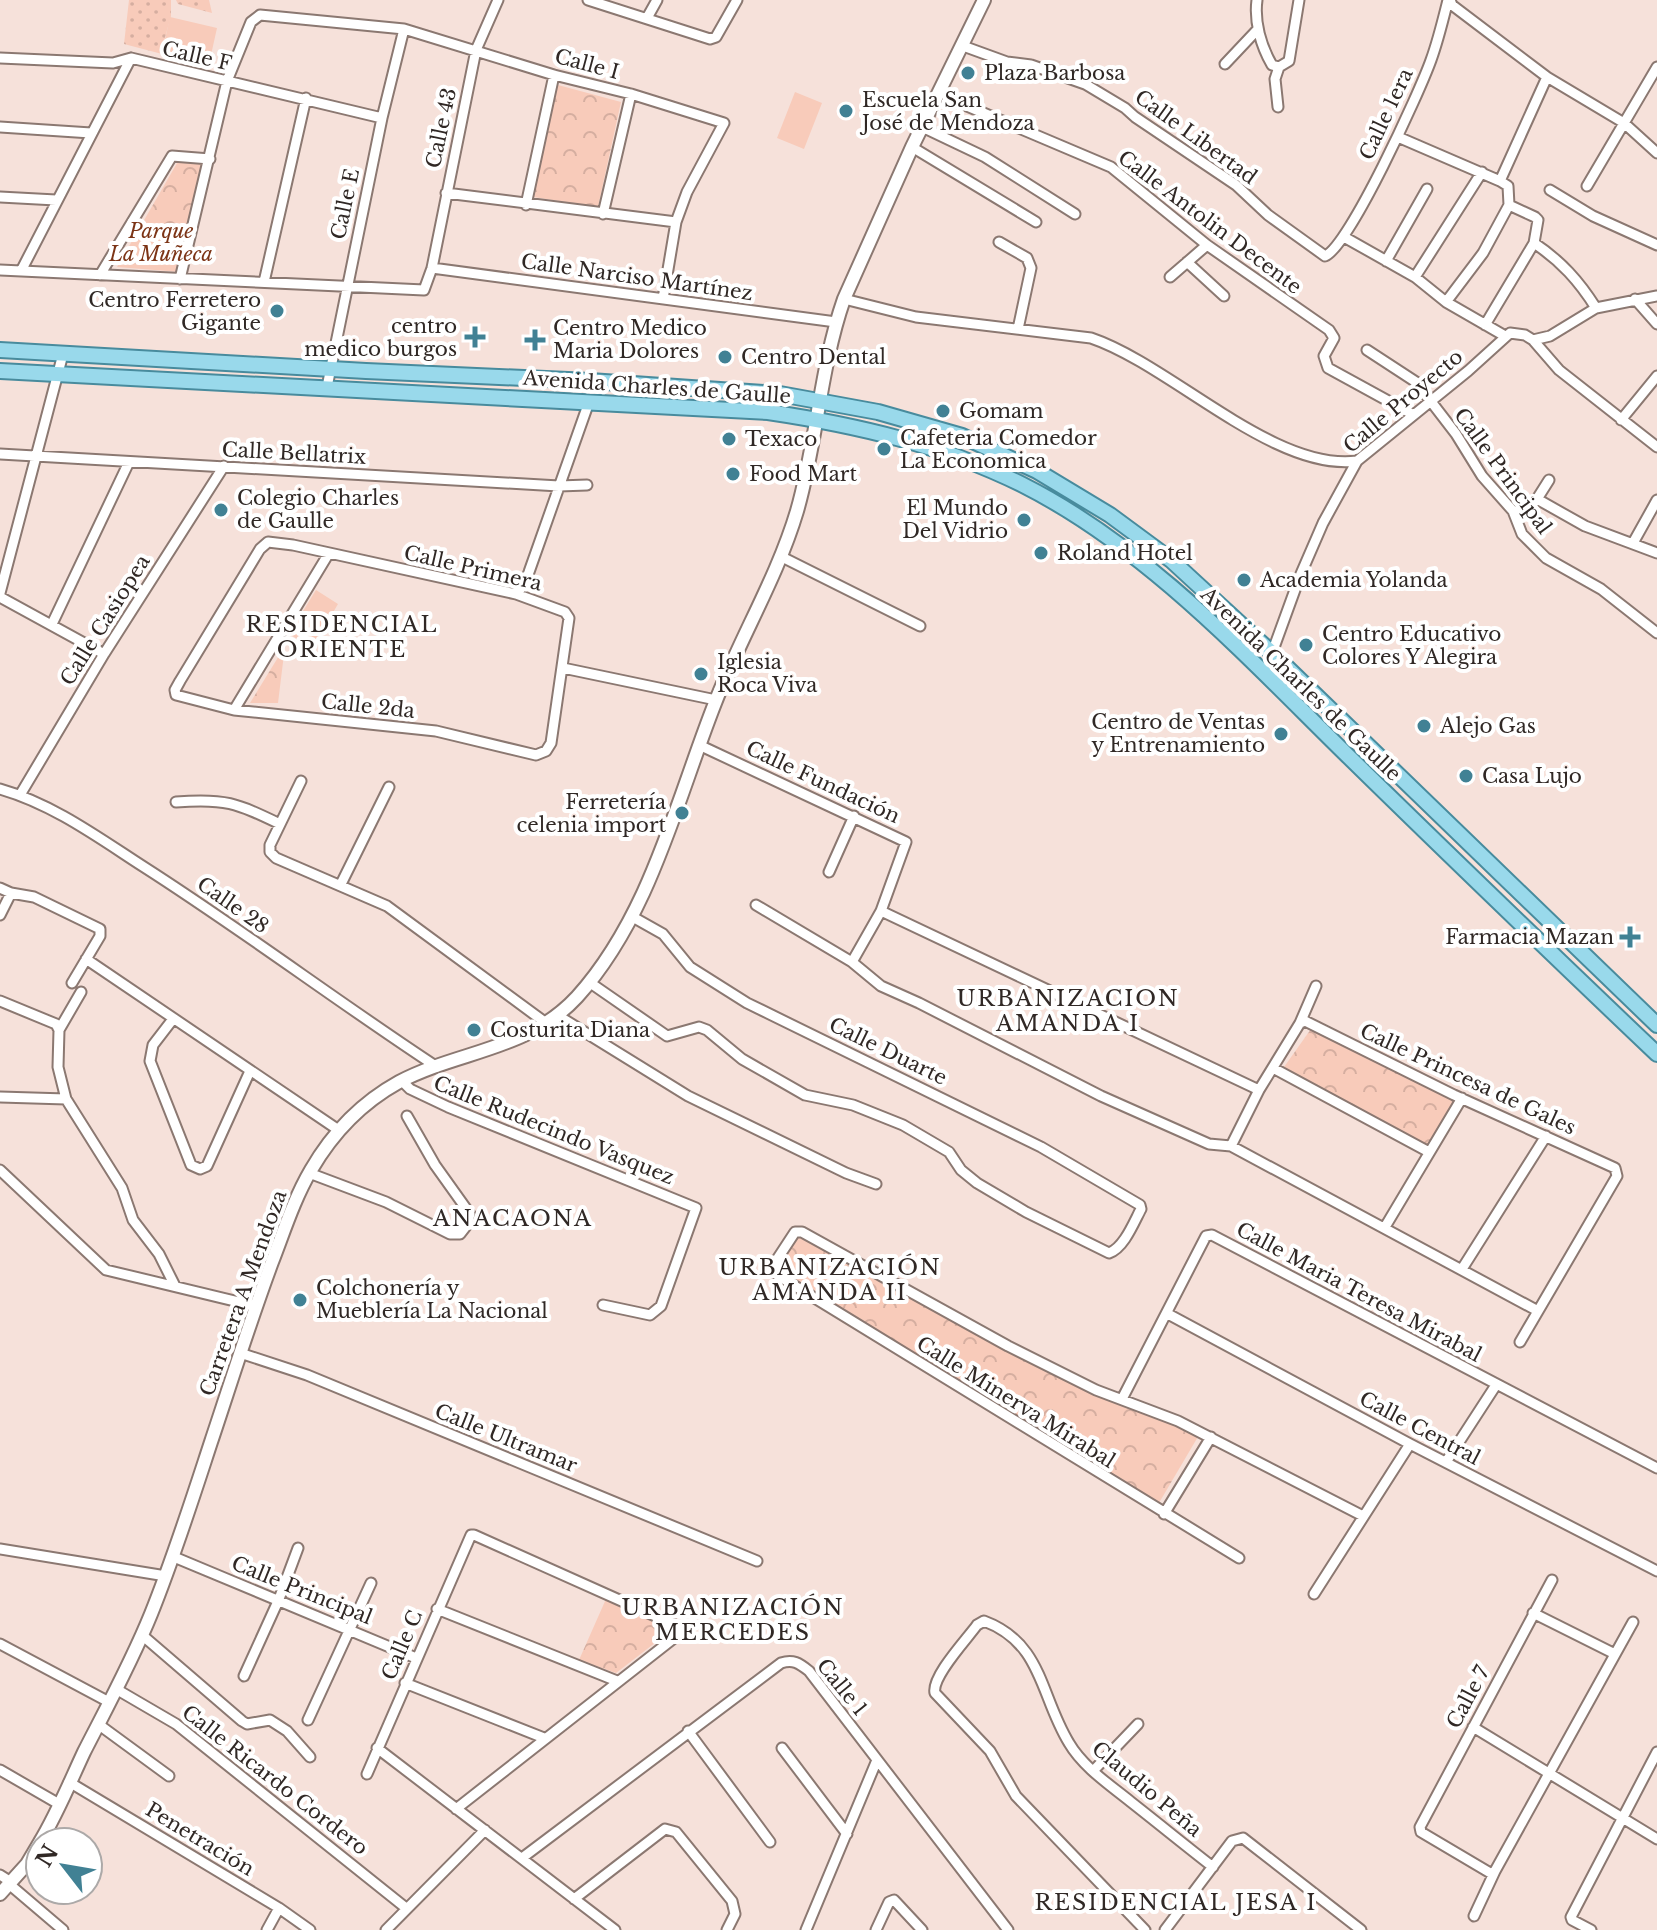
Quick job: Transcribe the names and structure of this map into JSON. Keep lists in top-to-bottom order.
{
  "streets": {
    "main road": ["Avenida Charles de Gaulle"],
    "street": [
      "Calle F",
      "Calle I",
      "Calle 1era",
      "Calle 43",
      "Calle Libertad",
      "Calle E",
      "Calle Antolin Decente",
      "Calle Narciso Martínez",
      "Calle Proyecto",
      "Calle Bellatrix",
      "Calle Principal",
      "Calle Primera",
      "Calle Casiopea",
      "Calle 2da",
      "Calle Fundación",
      "Calle 28",
      "Calle Duarte",
      "Calle Princesa de Gales",
      "Calle Rudecindo Vasquez",
      "Calle Maria Teresa Mirabal",
      "Carretera A Mendoza",
      "Calle Minerva Mirabal",
      "Calle Central",
      "Calle Ultramar",
      "Calle C",
      "Calle 1",
      "Calle 7",
      "Calle Ricardo Cordero",
      "Claudio Peña",
      "Penetración"
    ]
  },
  "crossings": [
    ["Calle F", "Calle I"],
    ["Calle F", "Calle E"],
    ["Calle I", "Calle 43"],
    ["Calle I", "Calle E"],
    ["Calle I", "Calle Narciso Martínez"],
    ["Calle 1era", "Calle Libertad"],
    ["Calle 43", "Calle Narciso Martínez"],
    ["Calle Libertad", "Carretera A Mendoza"],
    ["Calle E", "Avenida Charles de Gaulle"],
    ["Calle Antolin Decente", "Calle Proyecto"],
    ["Calle Antolin Decente", "Carretera A Mendoza"],
    ["Calle Narciso Martínez", "Carretera A Mendoza"],
    ["Avenida Charles de Gaulle", "Calle Proyecto"],
    ["Avenida Charles de Gaulle", "Carretera A Mendoza"],
    ["Calle Proyecto", "Calle Principal"],
    ["Calle Bellatrix", "Calle Casiopea"],
    ["Calle Principal", "Carretera A Mendoza"],
    ["Calle Principal", "Calle C"],
    ["Calle Primera", "Calle 2da"],
    ["Calle Casiopea", "Calle 28"],
    ["Calle Fundación", "Carretera A Mendoza"],
    ["Calle 28", "Carretera A Mendoza"],
    ["Calle Duarte", "Carretera A Mendoza"],
    ["Calle Rudecindo Vasquez", "Carretera A Mendoza"],
    ["Calle Maria Teresa Mirabal", "Calle Minerva Mirabal"],
    ["Calle Maria Teresa Mirabal", "Calle Central"],
    ["Carretera A Mendoza", "Calle Ultramar"],
    ["Carretera A Mendoza", "Calle Ricardo Cordero"],
    ["Carretera A Mendoza", "Penetración"]
  ],
  "districts": [
    "RESIDENCIAL ORIENTE",
    "URBANIZACION AMANDA I",
    "ANACAONA",
    "URBANIZACIÓN AMANDA II",
    "URBANIZACIÓN MERCEDES",
    "RESIDENCIAL JESA I"
  ],
  "parks": ["Parque La Muñeca"],
  "places": {
    "other": [
      "Plaza Barbosa",
      "Escuela San José de Mendoza",
      "Centro Ferretero Gigante",
      "Centro Dental",
      "Gomam",
      "Texaco",
      "Cafeteria Comedor La Economica",
      "Food Mart",
      "Colegio Charles de Gaulle",
      "El Mundo Del Vidrio",
      "Roland Hotel",
      "Academia Yolanda",
      "Centro Educativo Colores Y Alegira",
      "Iglesia Roca Viva",
      "Alejo Gas",
      "Centro de Ventas y Entrenamiento",
      "Casa Lujo",
      "Ferretería celenia import",
      "Costurita Diana",
      "Colchonería y Mueblería La Nacional"
    ],
    "health": ["centro medico burgos", "Centro Medico Maria Dolores", "Farmacia Mazan"]
  },
  "north": "top left"
}
